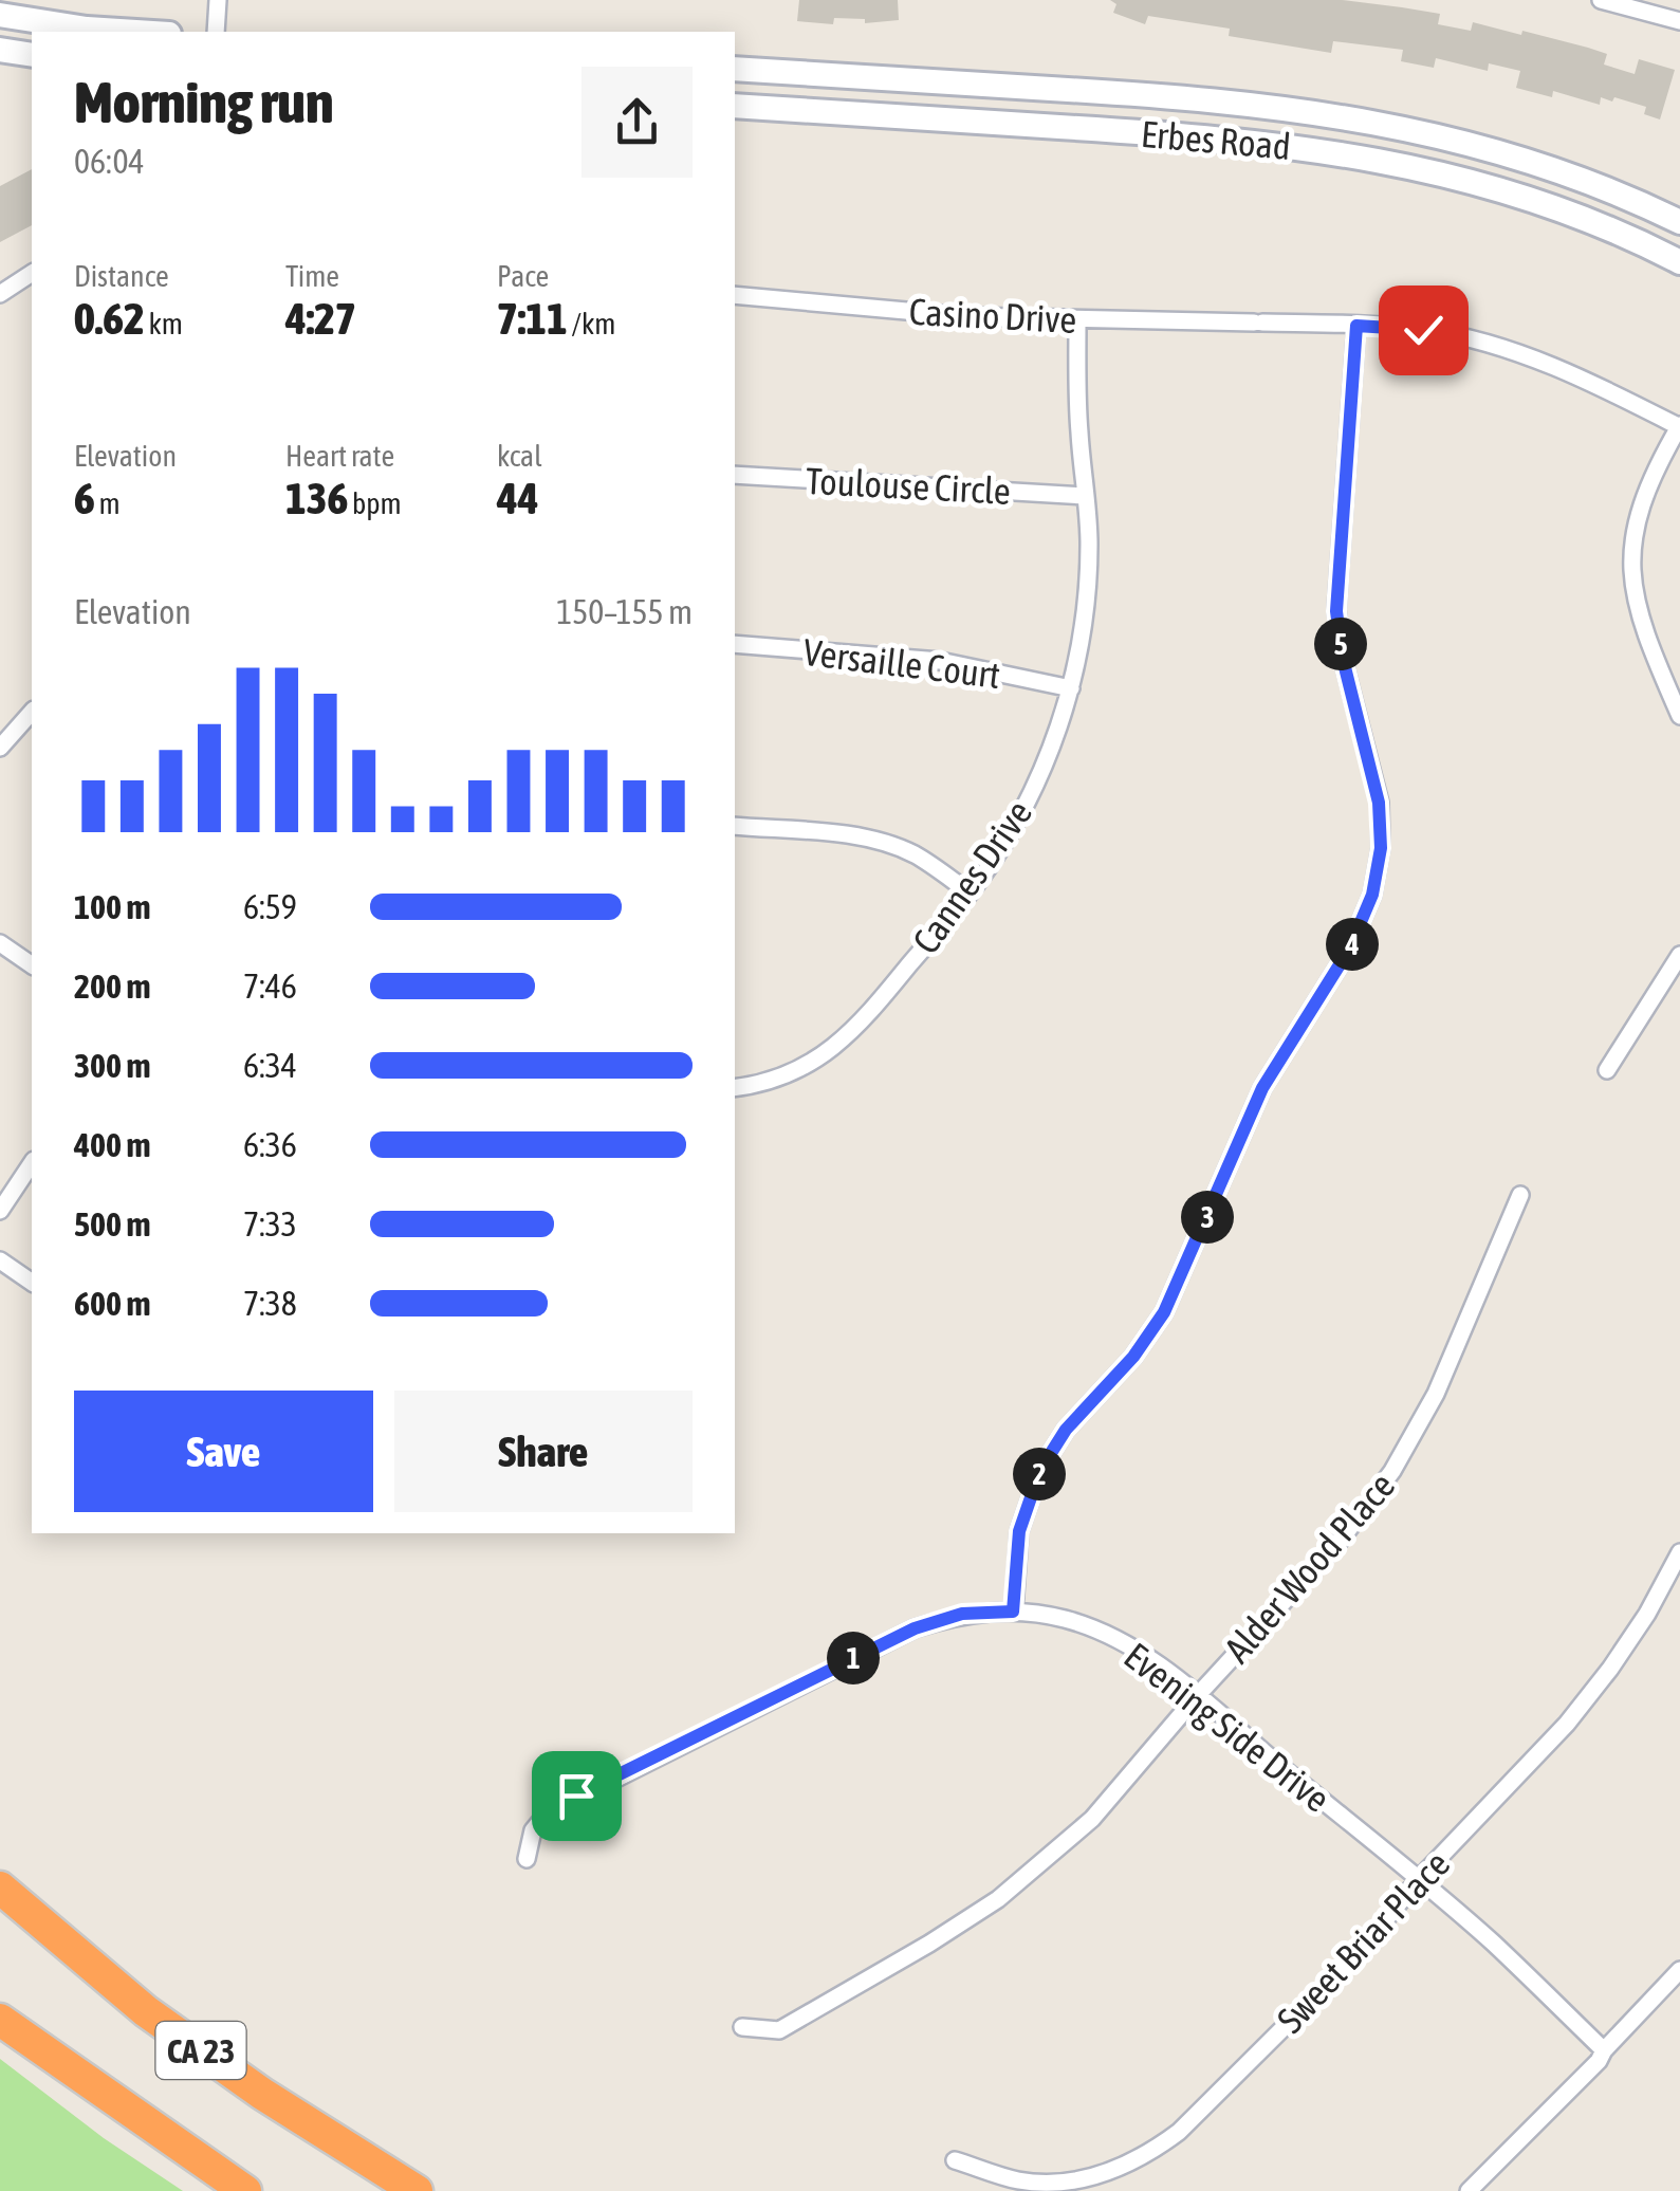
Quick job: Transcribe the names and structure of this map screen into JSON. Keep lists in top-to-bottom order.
{
  "streets": {
    "highway": ["CA 23"],
    "main road": ["Erbes Road"],
    "street": [
      "Casino Drive",
      "Toulouse Circle",
      "Versaille Court",
      "Cannes Drive",
      "Alder Wood Place",
      "Evening Side Drive",
      "Sweet Briar Place"
    ]
  },
  "crossings": [
    ["Casino Drive", "Cannes Drive"],
    ["Toulouse Circle", "Cannes Drive"],
    ["Versaille Court", "Cannes Drive"],
    ["Alder Wood Place", "Evening Side Drive"],
    ["Evening Side Drive", "Sweet Briar Place"]
  ],
  "page": {
    "heading": ["Morning run", "06:04"],
    "stats": [
      ["Distance", "0.62 km"],
      ["Time", "4:27"],
      ["Pace", "7:11 /km"],
      ["Elevation", "6 m"],
      ["Heart rate", "136 bpm"],
      ["kcal", "44"]
    ],
    "chart": ["Elevation", "150–155 m"],
    "pins": [
      "5",
      "4",
      "3",
      "2",
      "1"
    ],
    "list": [
      {
        "name": "100 m",
        "note": "6:59"
      },
      {
        "name": "200 m",
        "note": "7:46"
      },
      {
        "name": "300 m",
        "note": "6:34"
      },
      {
        "name": "400 m",
        "note": "6:36"
      },
      {
        "name": "500 m",
        "note": "7:33"
      },
      {
        "name": "600 m",
        "note": "7:38"
      }
    ],
    "buttons": ["Save", "Share"]
  }
}
